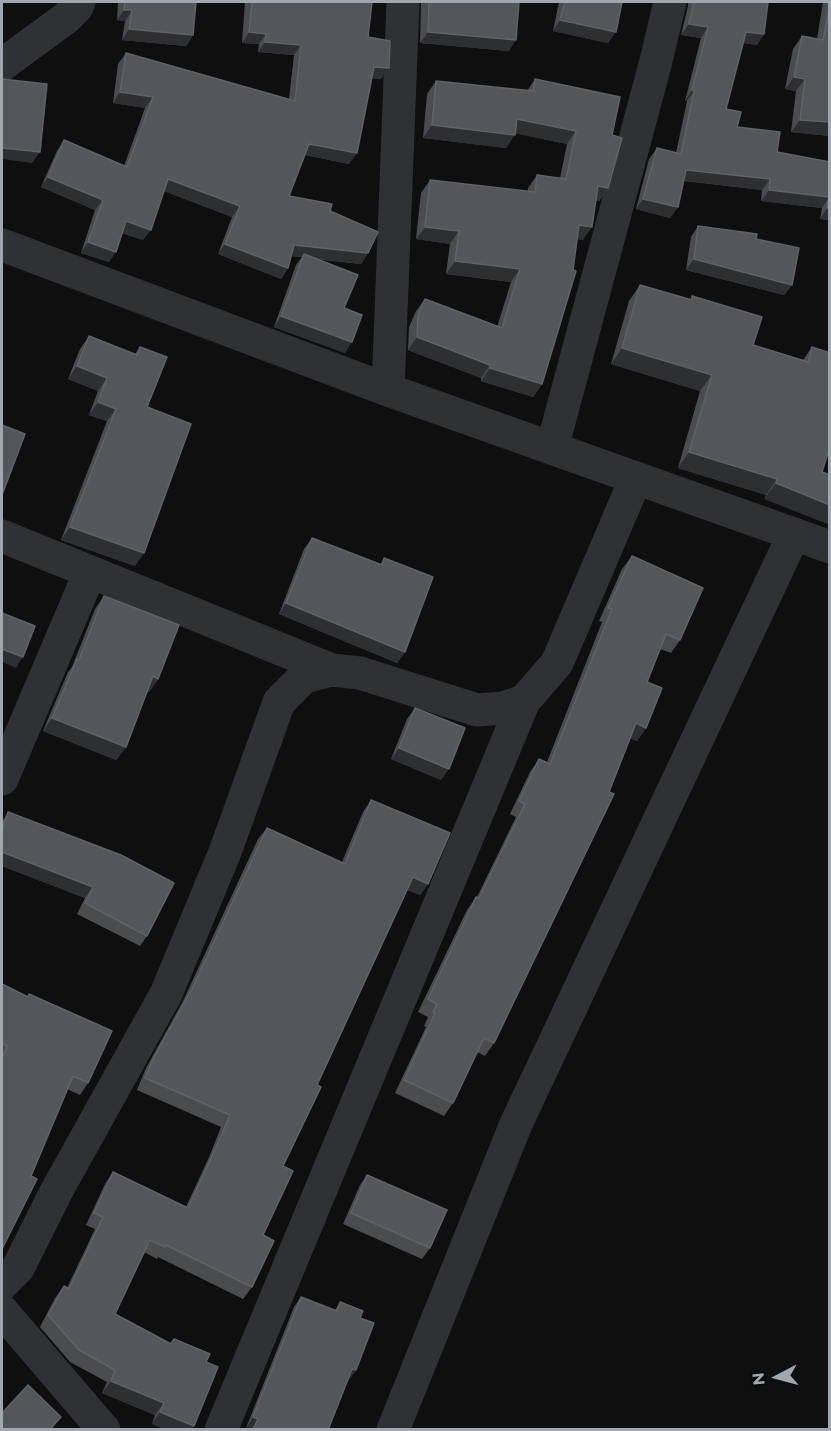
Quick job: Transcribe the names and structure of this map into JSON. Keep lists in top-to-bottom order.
{
  "north": "left"
}
